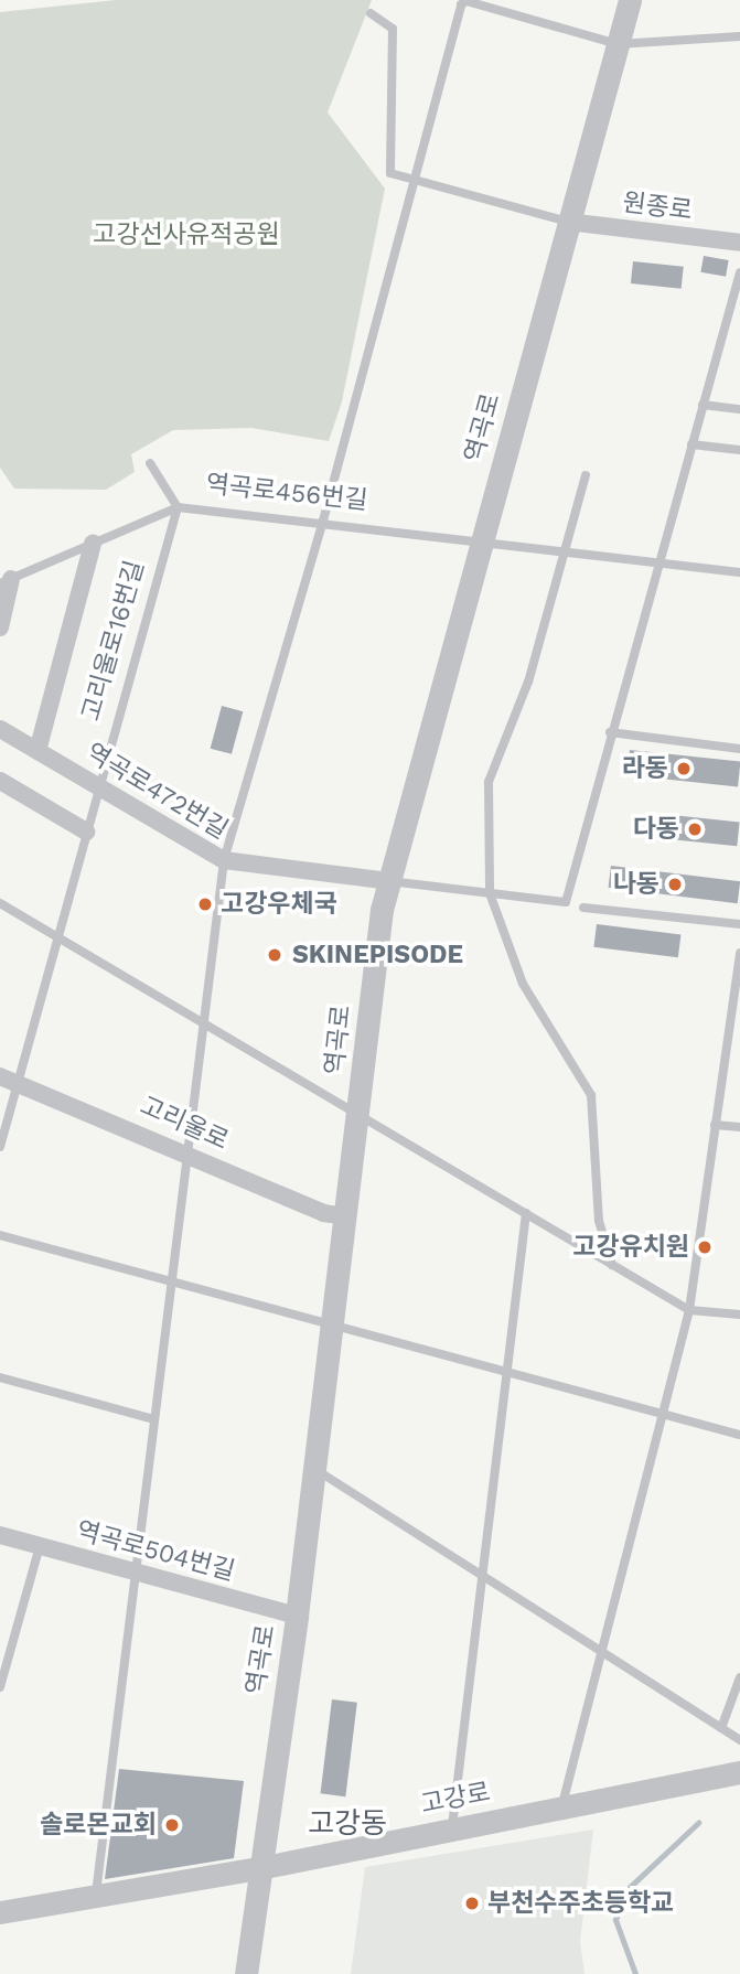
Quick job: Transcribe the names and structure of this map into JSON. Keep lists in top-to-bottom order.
{
  "streets": {
    "street": [
      "원종로",
      "역곡로",
      "역곡로456번길",
      "역곡로472번길",
      "고리울로",
      "역곡로504번길",
      "고강로"
    ],
    "lane": ["고리울로16번길"]
  },
  "crossings": [
    ["원종로", "역곡로"],
    ["역곡로", "역곡로456번길"],
    ["역곡로", "역곡로472번길"],
    ["역곡로", "고리울로"],
    ["역곡로", "역곡로504번길"],
    ["역곡로", "고강로"],
    ["역곡로456번길", "고리울로16번길"],
    ["고리울로16번길", "역곡로472번길"],
    ["고리울로16번길", "고리울로"]
  ],
  "districts": ["고강동"],
  "parks": ["고강선사유적공원"],
  "places": [
    "라동",
    "다동",
    "나동",
    "고강우체국",
    "SKINEPISODE",
    "고강유치원",
    "솔로몬교회",
    "부천수주초등학교"
  ]
}
